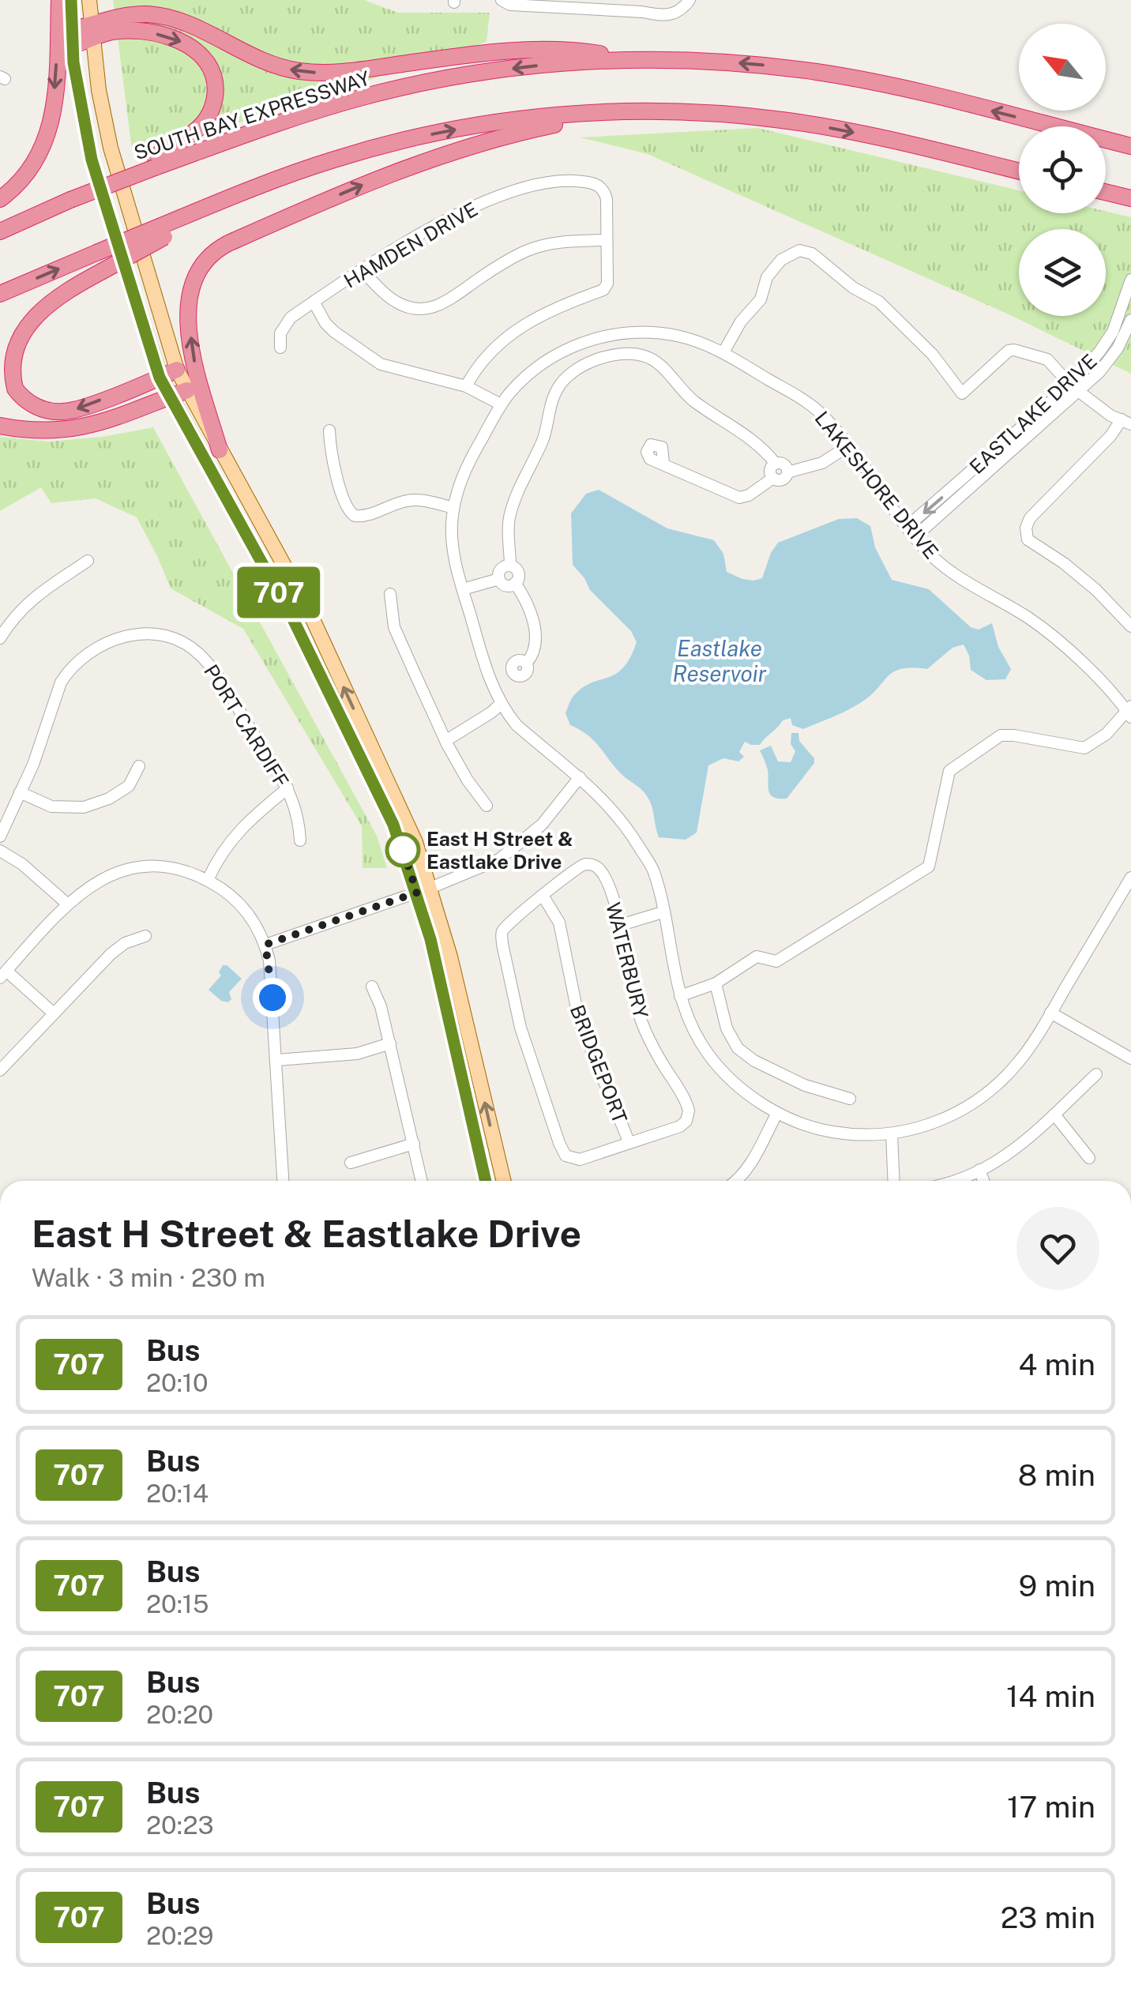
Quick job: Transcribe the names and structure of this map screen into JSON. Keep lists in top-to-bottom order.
{
  "streets": {
    "highway": ["SOUTH BAY EXPRESSWAY"],
    "street": [
      "HAMDEN DRIVE",
      "EASTLAKE DRIVE",
      "LAKESHORE DRIVE",
      "PORT CARDIFF",
      "WATERBURY",
      "BRIDGEPORT"
    ]
  },
  "crossings": [
    ["EASTLAKE DRIVE", "LAKESHORE DRIVE"],
    ["WATERBURY", "BRIDGEPORT"]
  ],
  "water": ["Eastlake Reservoir"],
  "places": ["East H Street & Eastlake Drive"],
  "lines": ["bus line 707"],
  "north": "top left",
  "page": {
    "on_map": "707",
    "heading": ["East H Street & Eastlake Drive", "Walk · 3 min · 230 m"],
    "list": [
      {
        "mark": "707",
        "name": "Bus",
        "note": "20:10",
        "value": "4 min"
      },
      {
        "mark": "707",
        "name": "Bus",
        "note": "20:14",
        "value": "8 min"
      },
      {
        "mark": "707",
        "name": "Bus",
        "note": "20:15",
        "value": "9 min"
      },
      {
        "mark": "707",
        "name": "Bus",
        "note": "20:20",
        "value": "14 min"
      },
      {
        "mark": "707",
        "name": "Bus",
        "note": "20:23",
        "value": "17 min"
      },
      {
        "mark": "707",
        "name": "Bus",
        "note": "20:29",
        "value": "23 min"
      }
    ]
  }
}
